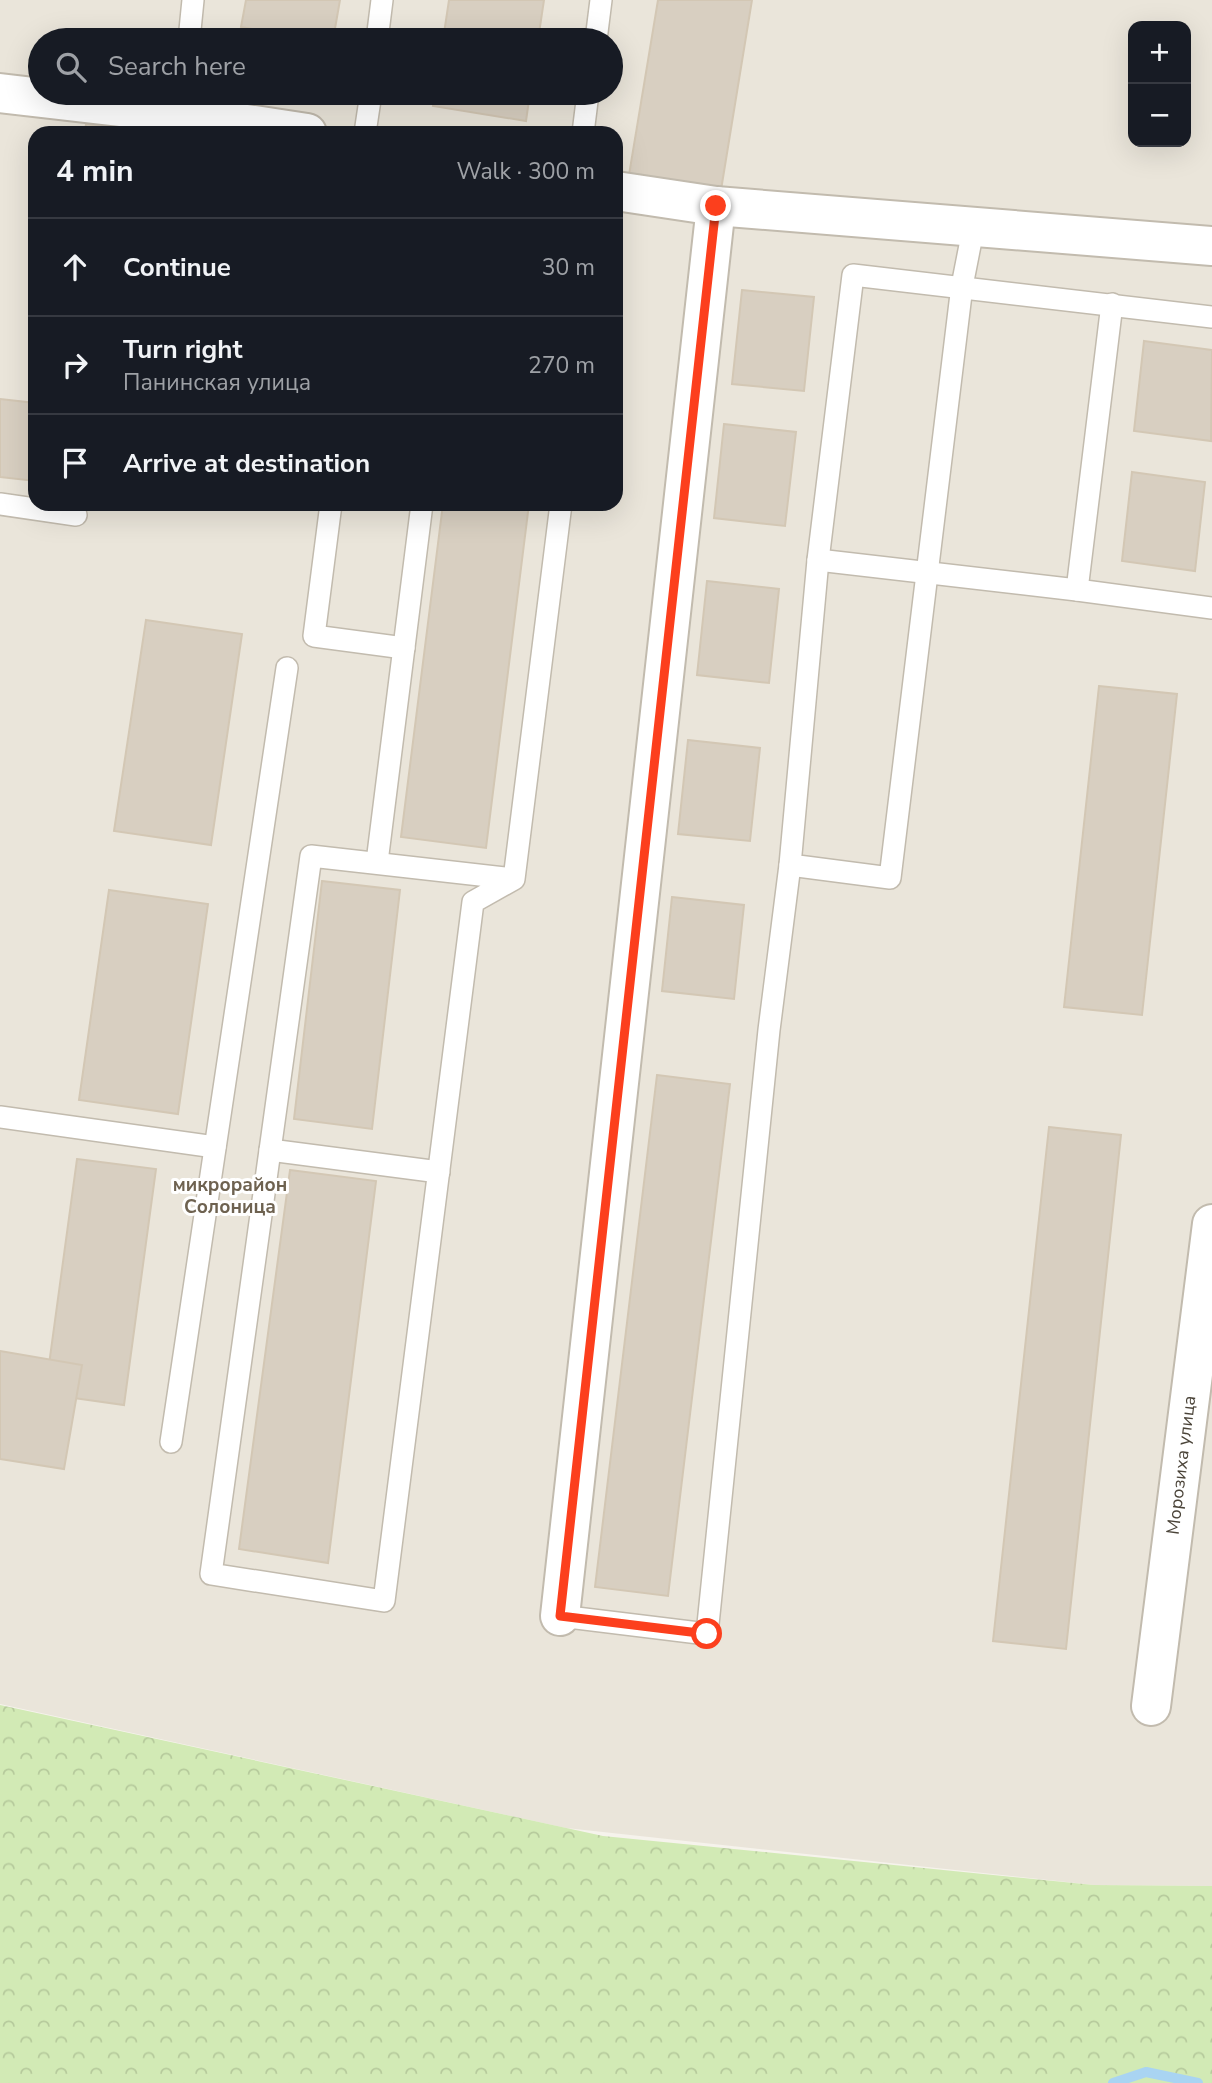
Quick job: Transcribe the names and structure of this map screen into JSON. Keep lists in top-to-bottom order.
{
  "streets": {
    "street": ["Морозиха улица"]
  },
  "districts": ["микрорайон Солоница"],
  "page": {
    "map_buttons": ["+", "−"],
    "search": "Search here",
    "heading": ["4 min", "Walk · 300 m"],
    "list": [
      ["Continue", "30 m"],
      ["Turn right", "Панинская улица", "270 m"],
      "Arrive at destination"
    ]
  }
}
